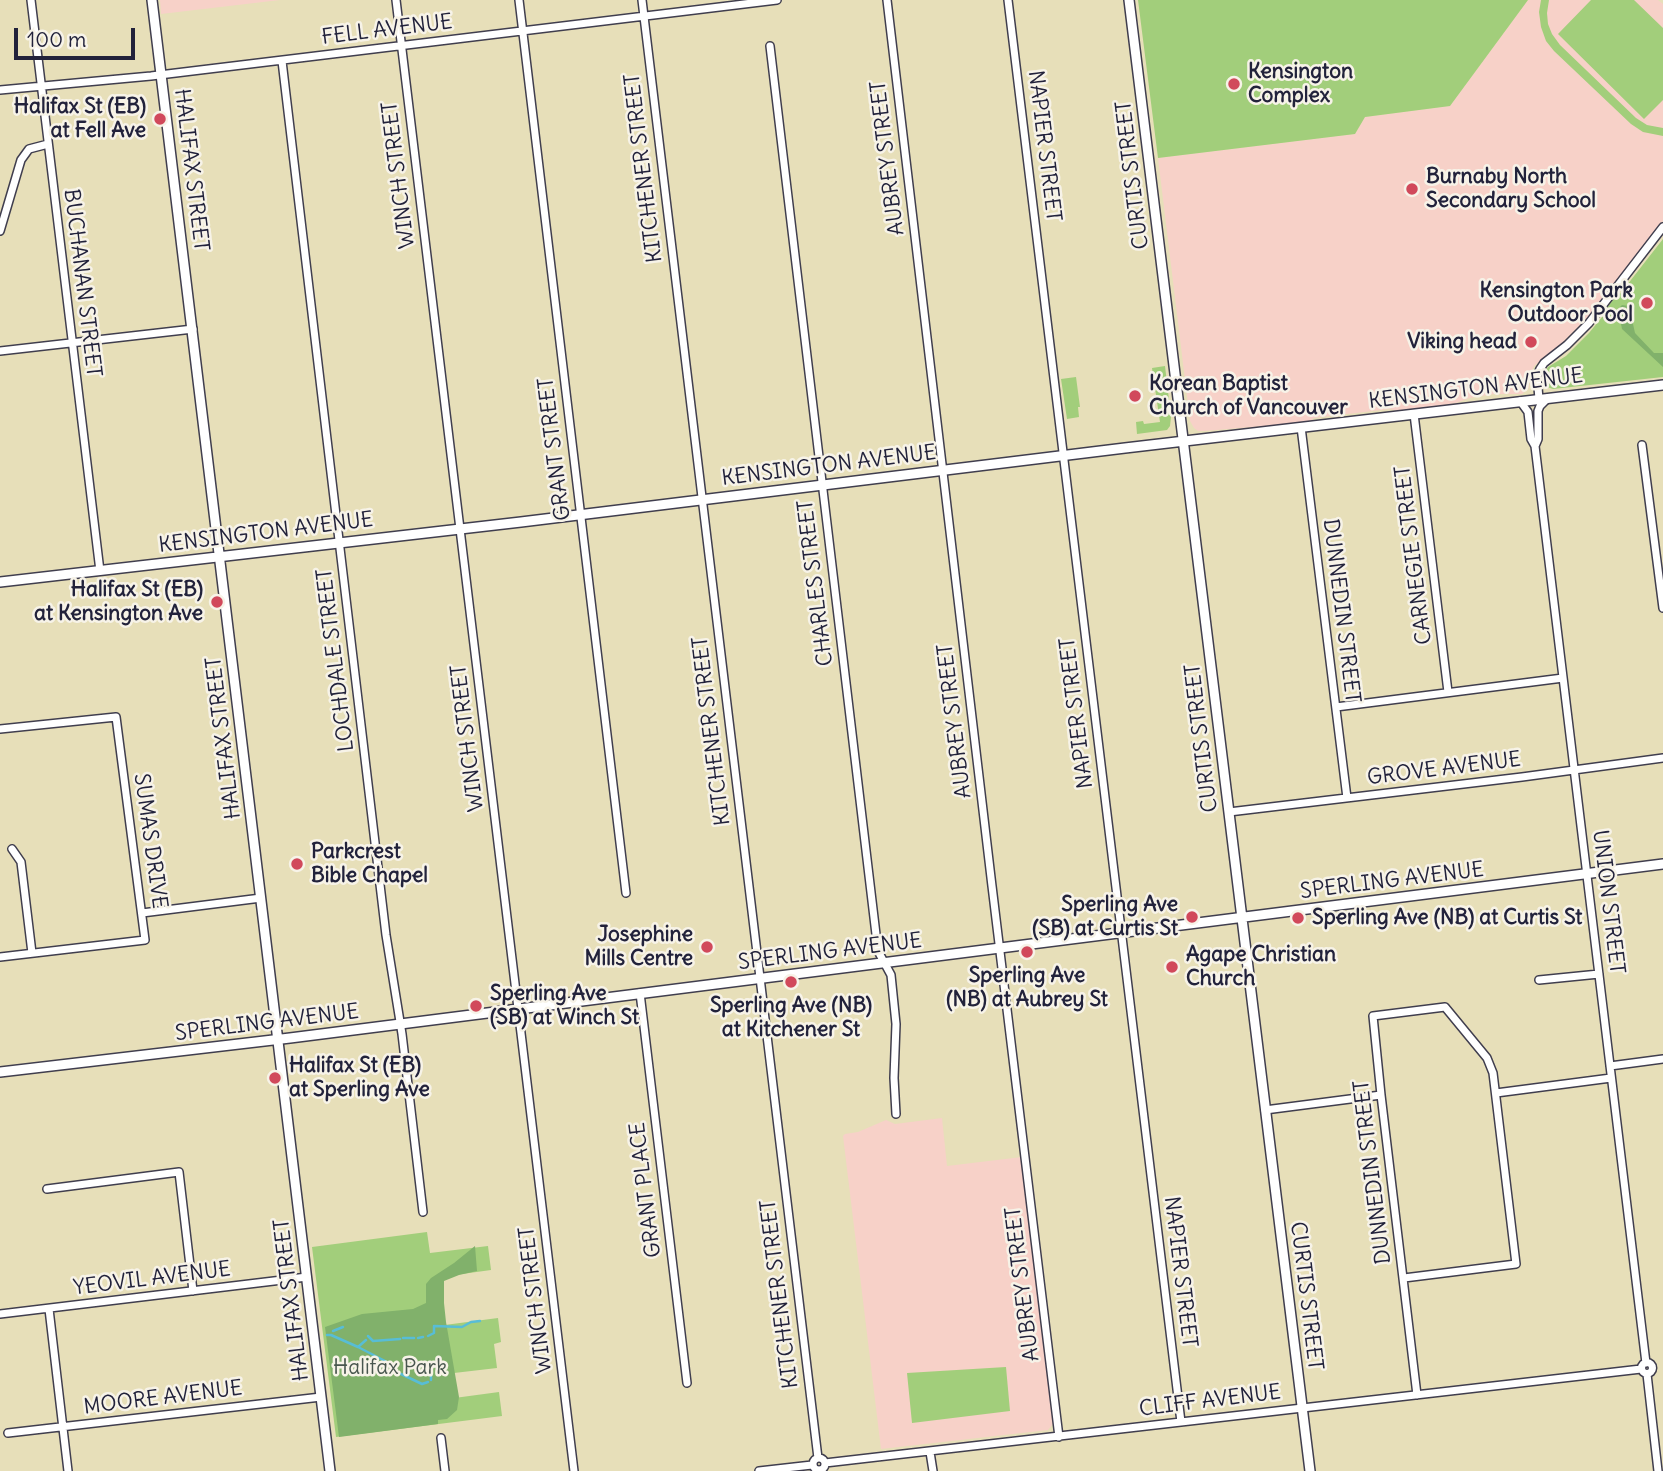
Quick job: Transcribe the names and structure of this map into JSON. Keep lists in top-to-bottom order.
{
  "streets": {
    "street": [
      "FELL AVENUE",
      "NAPIER STREET",
      "AUBREY STREET",
      "KITCHENER STREET",
      "HALIFAX STREET",
      "WINCH STREET",
      "CURTIS STREET",
      "BUCHANAN STREET",
      "KENSINGTON AVENUE",
      "GRANT STREET",
      "CARNEGIE STREET",
      "CHARLES STREET",
      "DUNNEDIN STREET",
      "LOCHDALE STREET",
      "GROVE AVENUE",
      "SUMAS DRIVE",
      "SPERLING AVENUE",
      "UNION STREET",
      "GRANT PLACE",
      "YEOVIL AVENUE",
      "MOORE AVENUE",
      "CLIFF AVENUE"
    ]
  },
  "crossings": [
    ["FELL AVENUE", "KITCHENER STREET"],
    ["FELL AVENUE", "HALIFAX STREET"],
    ["FELL AVENUE", "WINCH STREET"],
    ["FELL AVENUE", "BUCHANAN STREET"],
    ["FELL AVENUE", "GRANT STREET"],
    ["FELL AVENUE", "LOCHDALE STREET"],
    ["NAPIER STREET", "KENSINGTON AVENUE"],
    ["NAPIER STREET", "SPERLING AVENUE"],
    ["NAPIER STREET", "CLIFF AVENUE"],
    ["AUBREY STREET", "KENSINGTON AVENUE"],
    ["AUBREY STREET", "SPERLING AVENUE"],
    ["AUBREY STREET", "CLIFF AVENUE"],
    ["KITCHENER STREET", "KENSINGTON AVENUE"],
    ["KITCHENER STREET", "SPERLING AVENUE"],
    ["KITCHENER STREET", "CLIFF AVENUE"],
    ["HALIFAX STREET", "KENSINGTON AVENUE"],
    ["HALIFAX STREET", "SPERLING AVENUE"],
    ["HALIFAX STREET", "YEOVIL AVENUE"],
    ["HALIFAX STREET", "MOORE AVENUE"],
    ["WINCH STREET", "KENSINGTON AVENUE"],
    ["WINCH STREET", "SPERLING AVENUE"],
    ["CURTIS STREET", "KENSINGTON AVENUE"],
    ["CURTIS STREET", "GROVE AVENUE"],
    ["CURTIS STREET", "SPERLING AVENUE"],
    ["CURTIS STREET", "CLIFF AVENUE"],
    ["BUCHANAN STREET", "KENSINGTON AVENUE"],
    ["KENSINGTON AVENUE", "GRANT STREET"],
    ["KENSINGTON AVENUE", "CARNEGIE STREET"],
    ["KENSINGTON AVENUE", "CHARLES STREET"],
    ["KENSINGTON AVENUE", "DUNNEDIN STREET"],
    ["KENSINGTON AVENUE", "LOCHDALE STREET"],
    ["KENSINGTON AVENUE", "UNION STREET"],
    ["CHARLES STREET", "SPERLING AVENUE"],
    ["DUNNEDIN STREET", "GROVE AVENUE"],
    ["DUNNEDIN STREET", "CLIFF AVENUE"],
    ["LOCHDALE STREET", "SPERLING AVENUE"],
    ["GROVE AVENUE", "UNION STREET"],
    ["SPERLING AVENUE", "UNION STREET"],
    ["SPERLING AVENUE", "GRANT PLACE"],
    ["UNION STREET", "CLIFF AVENUE"]
  ],
  "parks": ["Halifax Park"],
  "places": [
    "Kensington Complex",
    "Halifax St (EB) at Fell Ave",
    "Burnaby North Secondary School",
    "Kensington Park Outdoor Pool",
    "Viking head",
    "Korean Baptist Church of Vancouver",
    "Halifax St (EB) at Kensington Ave",
    "Parkcrest Bible Chapel",
    "Sperling Ave (SB) at Curtis St",
    "Sperling Ave (NB) at Curtis St",
    "Josephine Mills Centre",
    "Sperling Ave (NB) at Aubrey St",
    "Agape Christian Church",
    "Sperling Ave (NB) at Kitchener St",
    "Sperling Ave (SB) at Winch St",
    "Halifax St (EB) at Sperling Ave"
  ],
  "scale_bar": "100 m"
}
